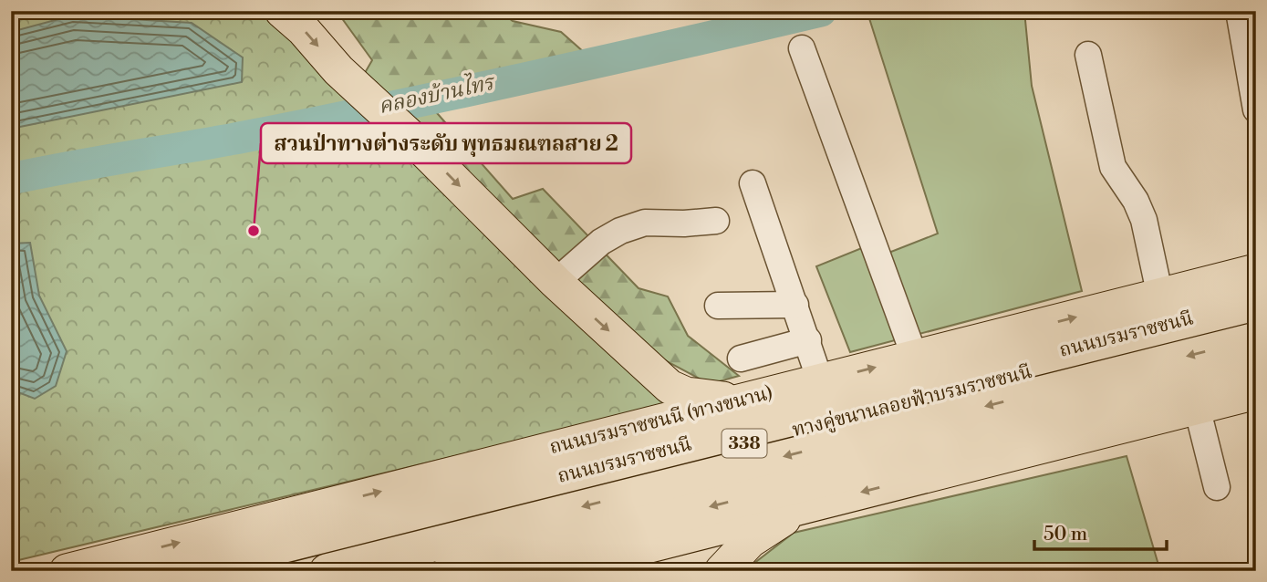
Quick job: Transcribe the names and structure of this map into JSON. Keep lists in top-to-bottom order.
{
  "streets": {
    "highway": ["ถนนบรมราชชนนี", "338"],
    "main road": ["ทางคู่ขนานลอยฟ้าบรมราชชนนี", "ถนนบรมราชชนนี (ทางขนาน)"]
  },
  "water": ["คลองบ้านไทร"],
  "places": ["สวนป่าทางต่างระดับ พุทธมณฑลสาย 2"],
  "scale_bar": "50 m"
}
